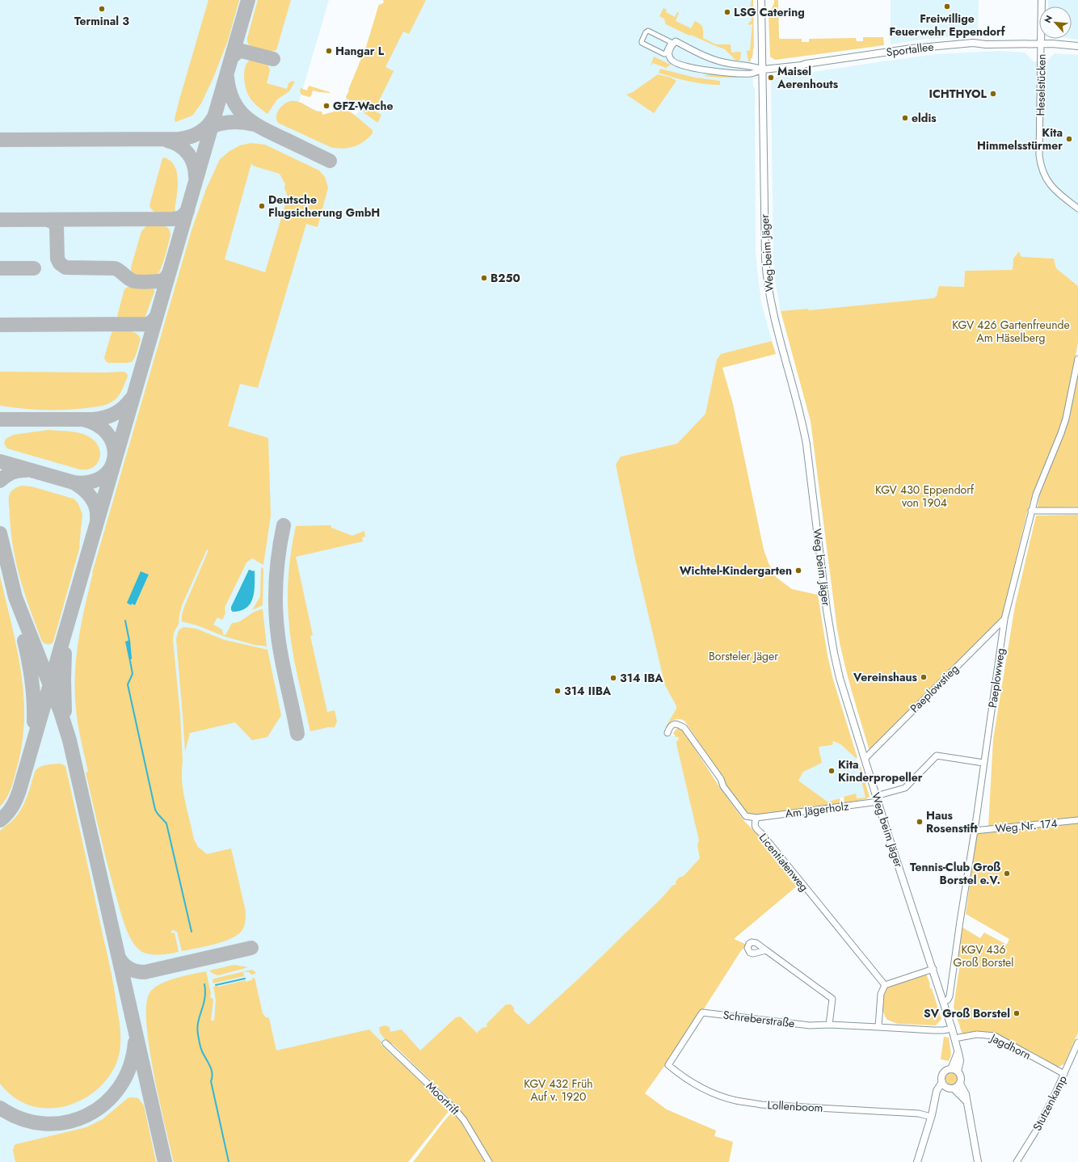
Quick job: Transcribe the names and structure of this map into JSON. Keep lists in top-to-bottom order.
{
  "streets": {
    "street": [
      "Sportallee",
      "Heselstücken",
      "Weg beim Jäger",
      "Paeplowweg",
      "Paeplowstieg",
      "Am Jägerholz",
      "Weg Nr. 174",
      "Licentiatenweg",
      "Schreberstraße",
      "Jagdhorn",
      "Moortrift",
      "Stutzenkamp",
      "Lollenboom"
    ]
  },
  "crossings": [
    ["Sportallee", "Heselstücken"],
    ["Sportallee", "Weg beim Jäger"],
    ["Weg beim Jäger", "Paeplowweg"],
    ["Weg beim Jäger", "Paeplowstieg"],
    ["Weg beim Jäger", "Am Jägerholz"],
    ["Weg beim Jäger", "Schreberstraße"],
    ["Weg beim Jäger", "Jagdhorn"],
    ["Paeplowweg", "Paeplowstieg"],
    ["Paeplowweg", "Am Jägerholz"],
    ["Paeplowweg", "Weg Nr. 174"],
    ["Am Jägerholz", "Licentiatenweg"],
    ["Schreberstraße", "Lollenboom"],
    ["Jagdhorn", "Stutzenkamp"]
  ],
  "parks": [
    "KGV 426 Gartenfreunde Am Häselberg",
    "KGV 430 Eppendorf von 1904",
    "Borsteler Jäger",
    "KGV 436 Groß Borstel",
    "KGV 432 Früh Auf v. 1920"
  ],
  "places": [
    "Freiwillige Feuerwehr Eppendorf",
    "Terminal 3",
    "LSG Catering",
    "Hangar L",
    "Maisel Aerenhouts",
    "ICHTHYOL",
    "GFZ-Wache",
    "eldis",
    "Kita Himmelsstürmer",
    "Deutsche Flugsicherung GmbH",
    "B250",
    "Wichtel-Kindergarten",
    "Vereinshaus",
    "314 IBA",
    "314 IIBA",
    "Kita Kinderpropeller",
    "Haus Rosenstift",
    "Tennis-Club Groß Borstel e.V.",
    "SV Groß Borstel"
  ],
  "north": "top left"
}
